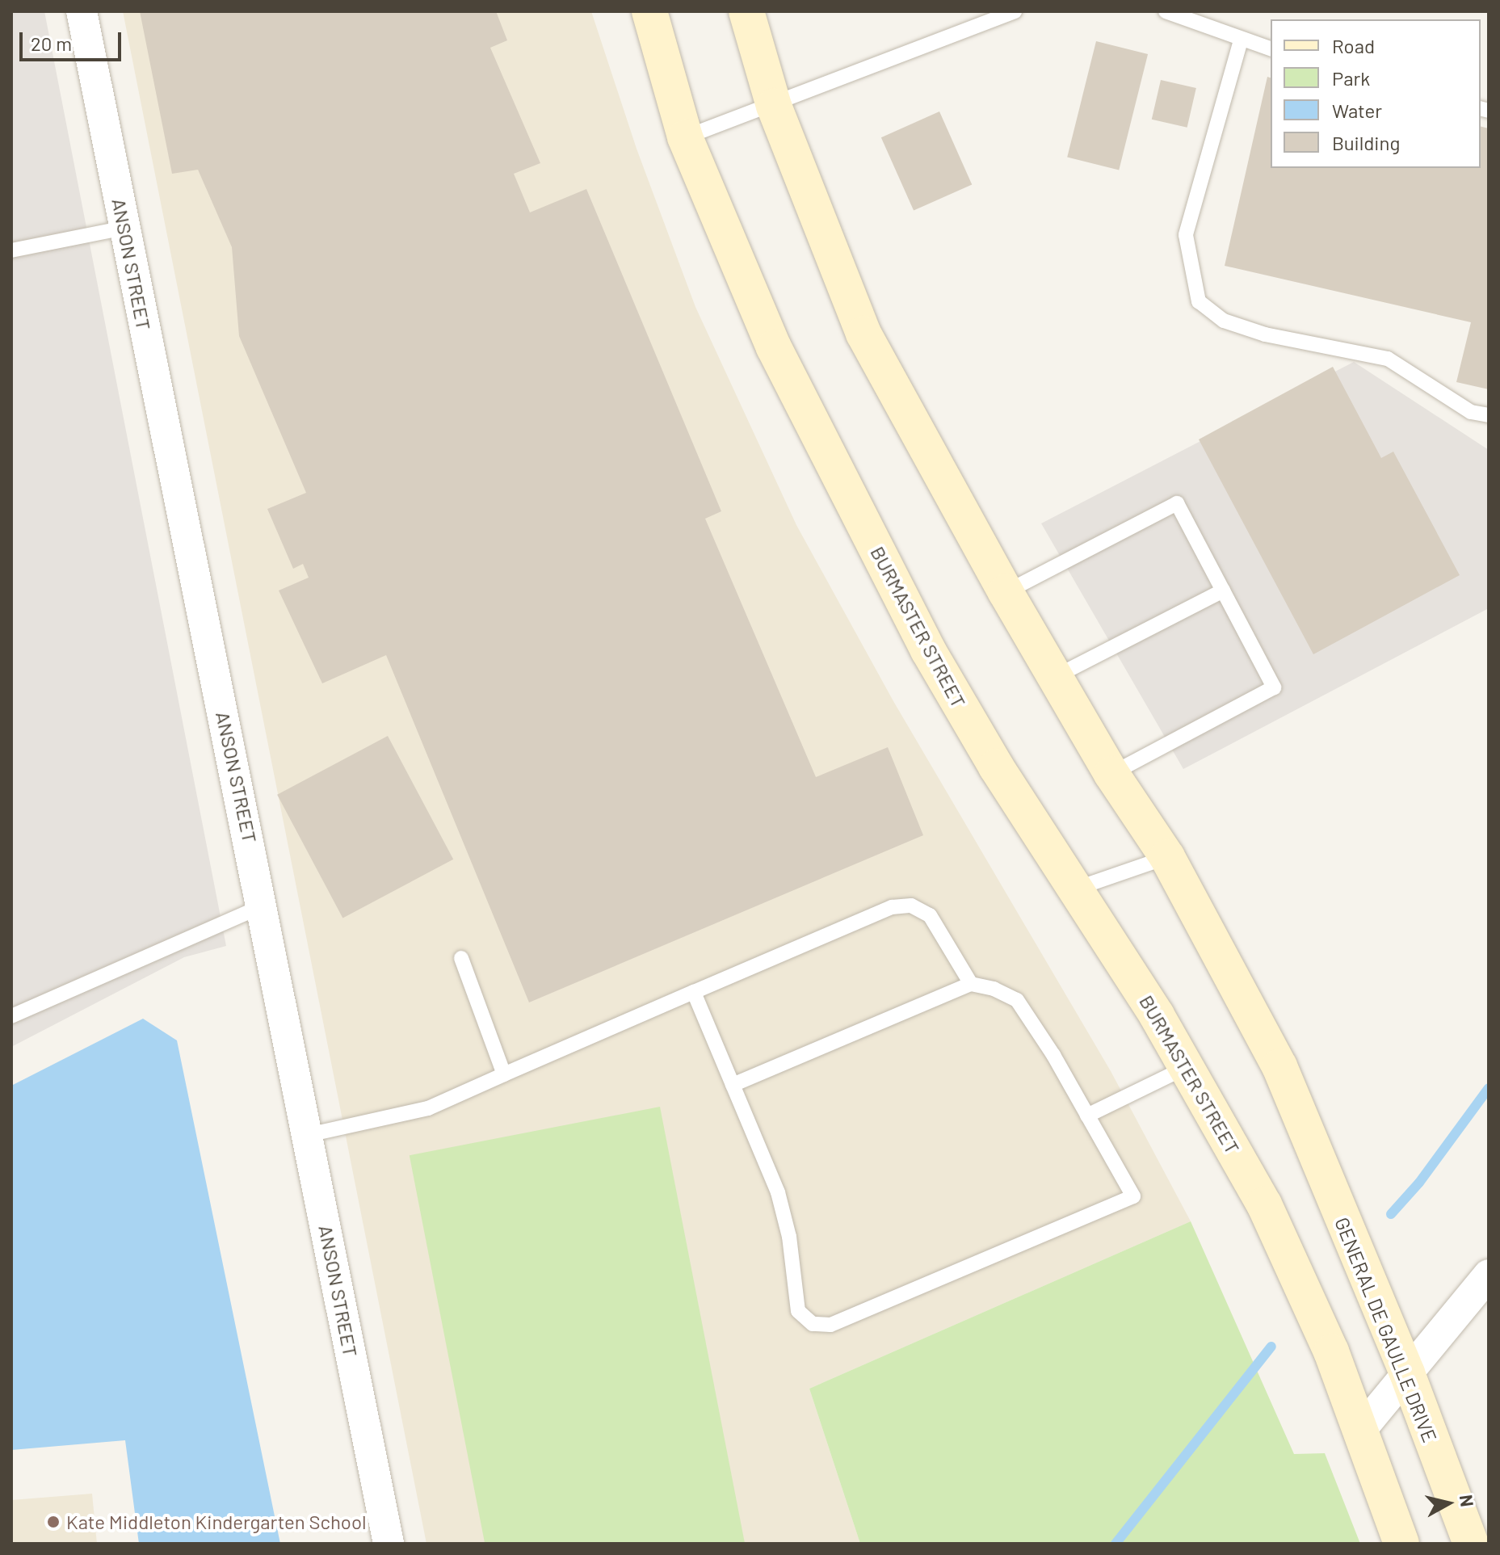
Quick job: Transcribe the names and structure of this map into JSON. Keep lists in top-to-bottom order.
{
  "streets": {
    "main road": ["BURMASTER STREET", "GENERAL DE GAULLE DRIVE"],
    "street": ["ANSON STREET"]
  },
  "places": ["Kate Middleton Kindergarten School"],
  "legend": [
    "Road",
    "Park",
    "Water",
    "Building"
  ],
  "scale_bar": "20 m",
  "north": "right"
}
